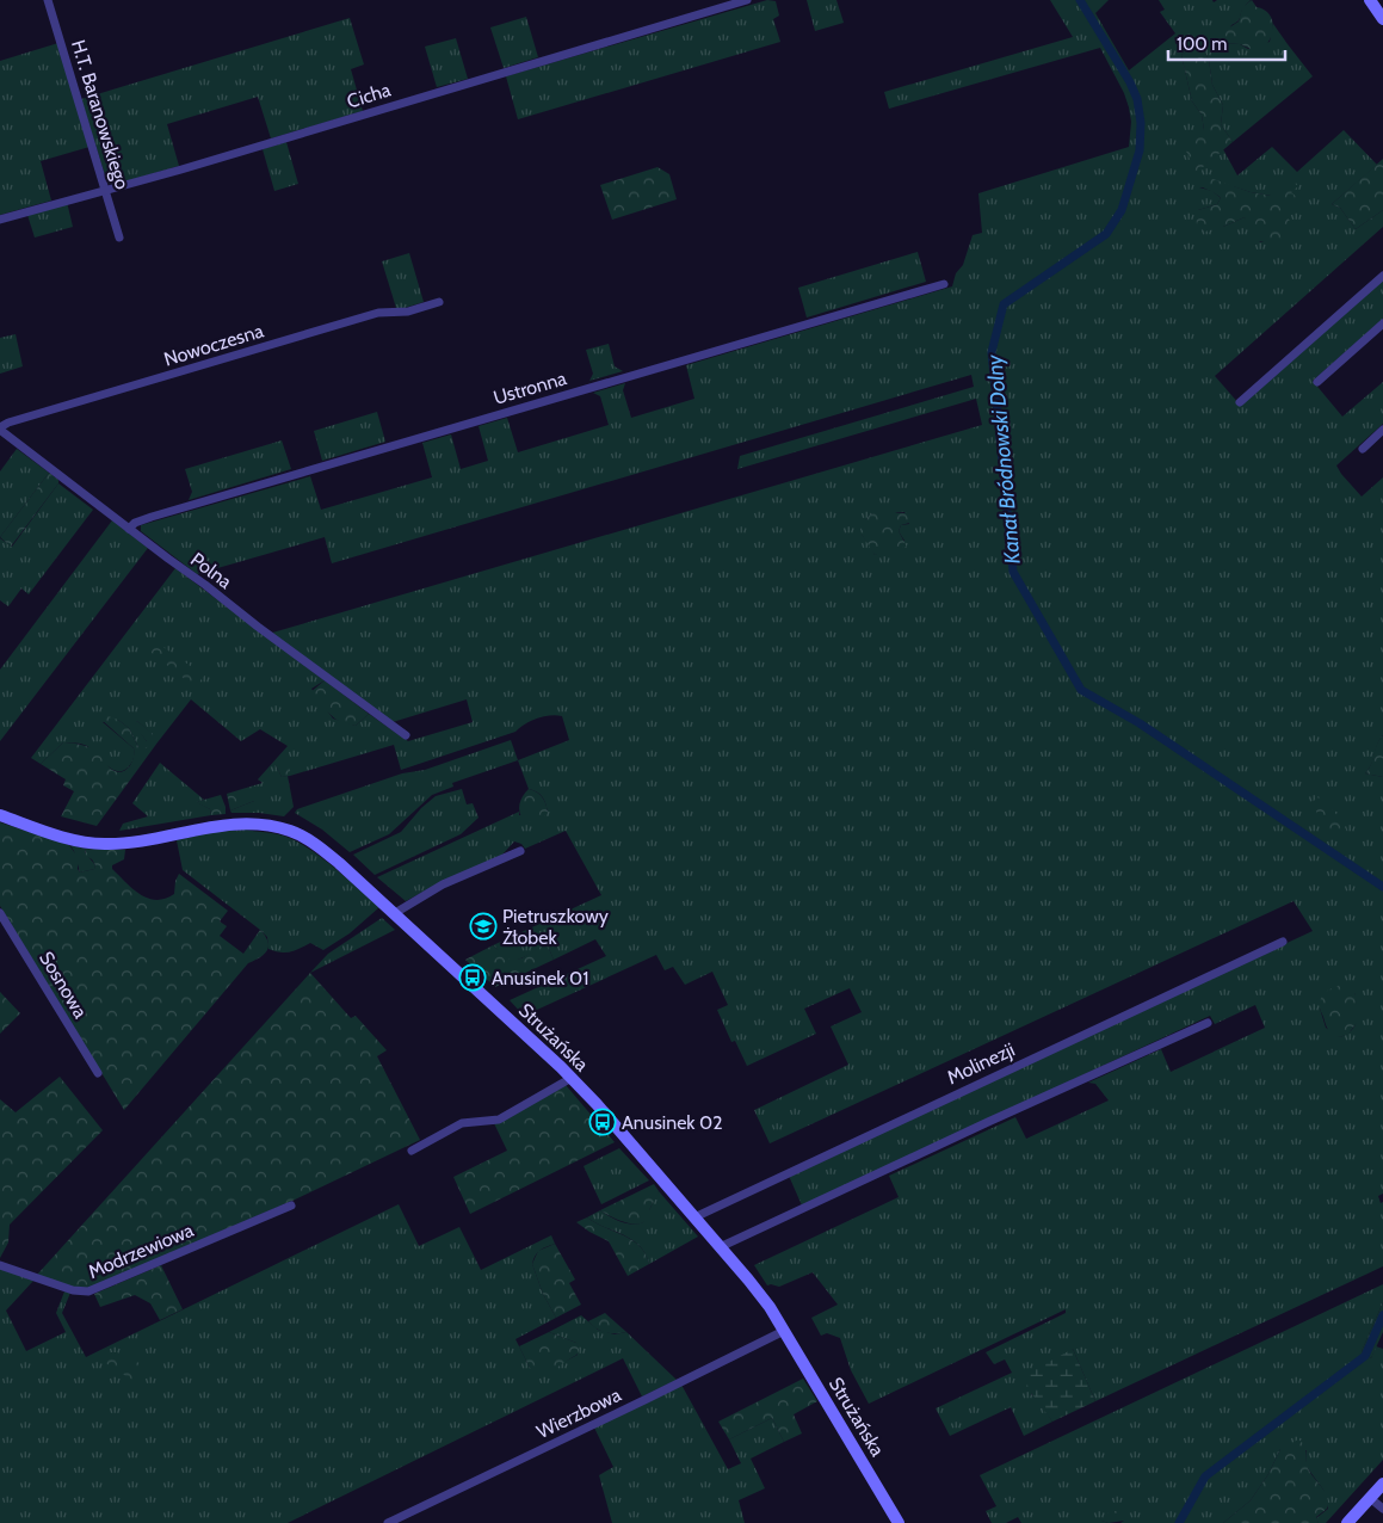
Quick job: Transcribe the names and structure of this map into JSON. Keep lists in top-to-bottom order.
{
  "streets": {
    "main road": ["Strużańska"],
    "street": [
      "Cicha",
      "H.T. Baranowskiego",
      "Nowoczesna",
      "Ustronna",
      "Polna",
      "Sosnowa",
      "Molinezji",
      "Modrzewiowa",
      "Wierzbowa"
    ]
  },
  "crossings": [
    ["Cicha", "H.T. Baranowskiego"],
    ["Nowoczesna", "Polna"],
    ["Ustronna", "Polna"],
    ["Strużańska", "Molinezji"],
    ["Strużańska", "Wierzbowa"]
  ],
  "water": ["Kanał Bródnowski Dolny"],
  "places": {
    "school or university": ["Pietruszkowy Żłobek"],
    "bus stop": ["Anusinek 01", "Anusinek 02"]
  },
  "scale_bar": "100 m"
}
